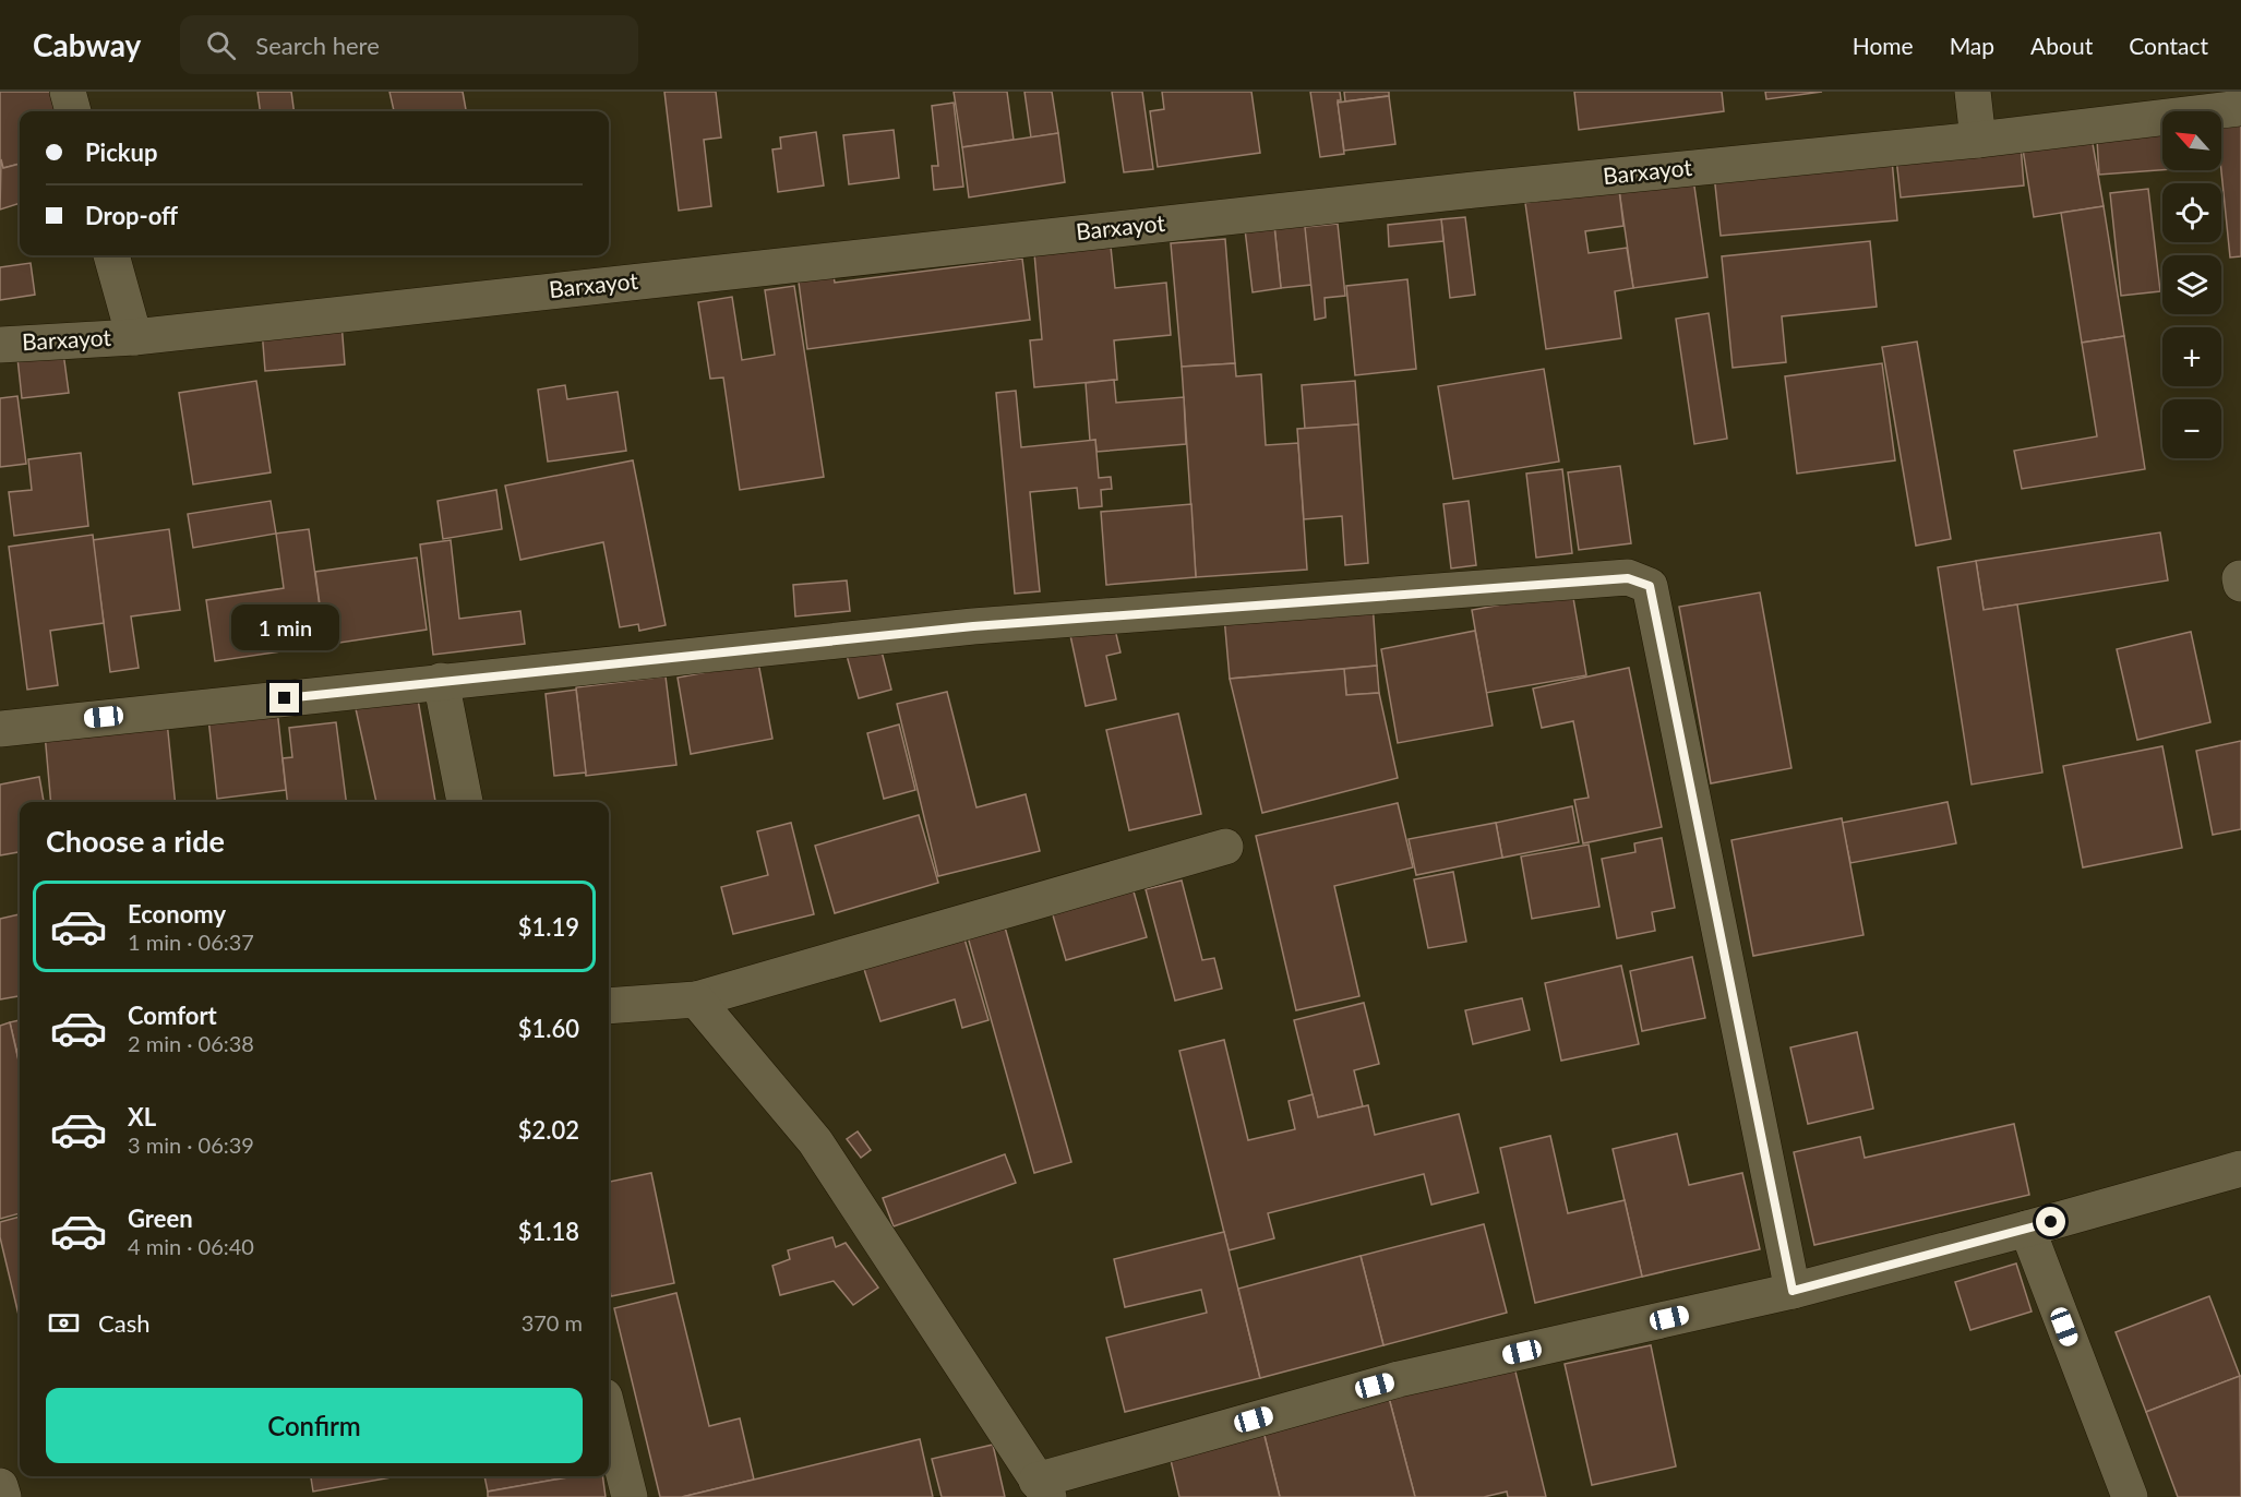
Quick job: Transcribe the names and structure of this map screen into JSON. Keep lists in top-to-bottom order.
{
  "streets": {
    "street": ["Barxayot"]
  },
  "north": "top left",
  "page": {
    "header": "Cabway",
    "search": "Search here",
    "nav": [
      "Home",
      "Map",
      "About",
      "Contact"
    ],
    "map_buttons": ["+", "−"],
    "banner": ["Pickup", "Drop-off"],
    "bubble": "1 min",
    "heading": "Choose a ride",
    "list": [
      {
        "name": "Economy",
        "note": "1 min · 06:37",
        "value": "$1.19"
      },
      {
        "name": "Comfort",
        "note": "2 min · 06:38",
        "value": "$1.60"
      },
      {
        "name": "XL",
        "note": "3 min · 06:39",
        "value": "$2.02"
      },
      {
        "name": "Green",
        "note": "4 min · 06:40",
        "value": "$1.18"
      }
    ],
    "pay": ["Cash", "370 m"],
    "buttons": "Confirm"
  }
}
